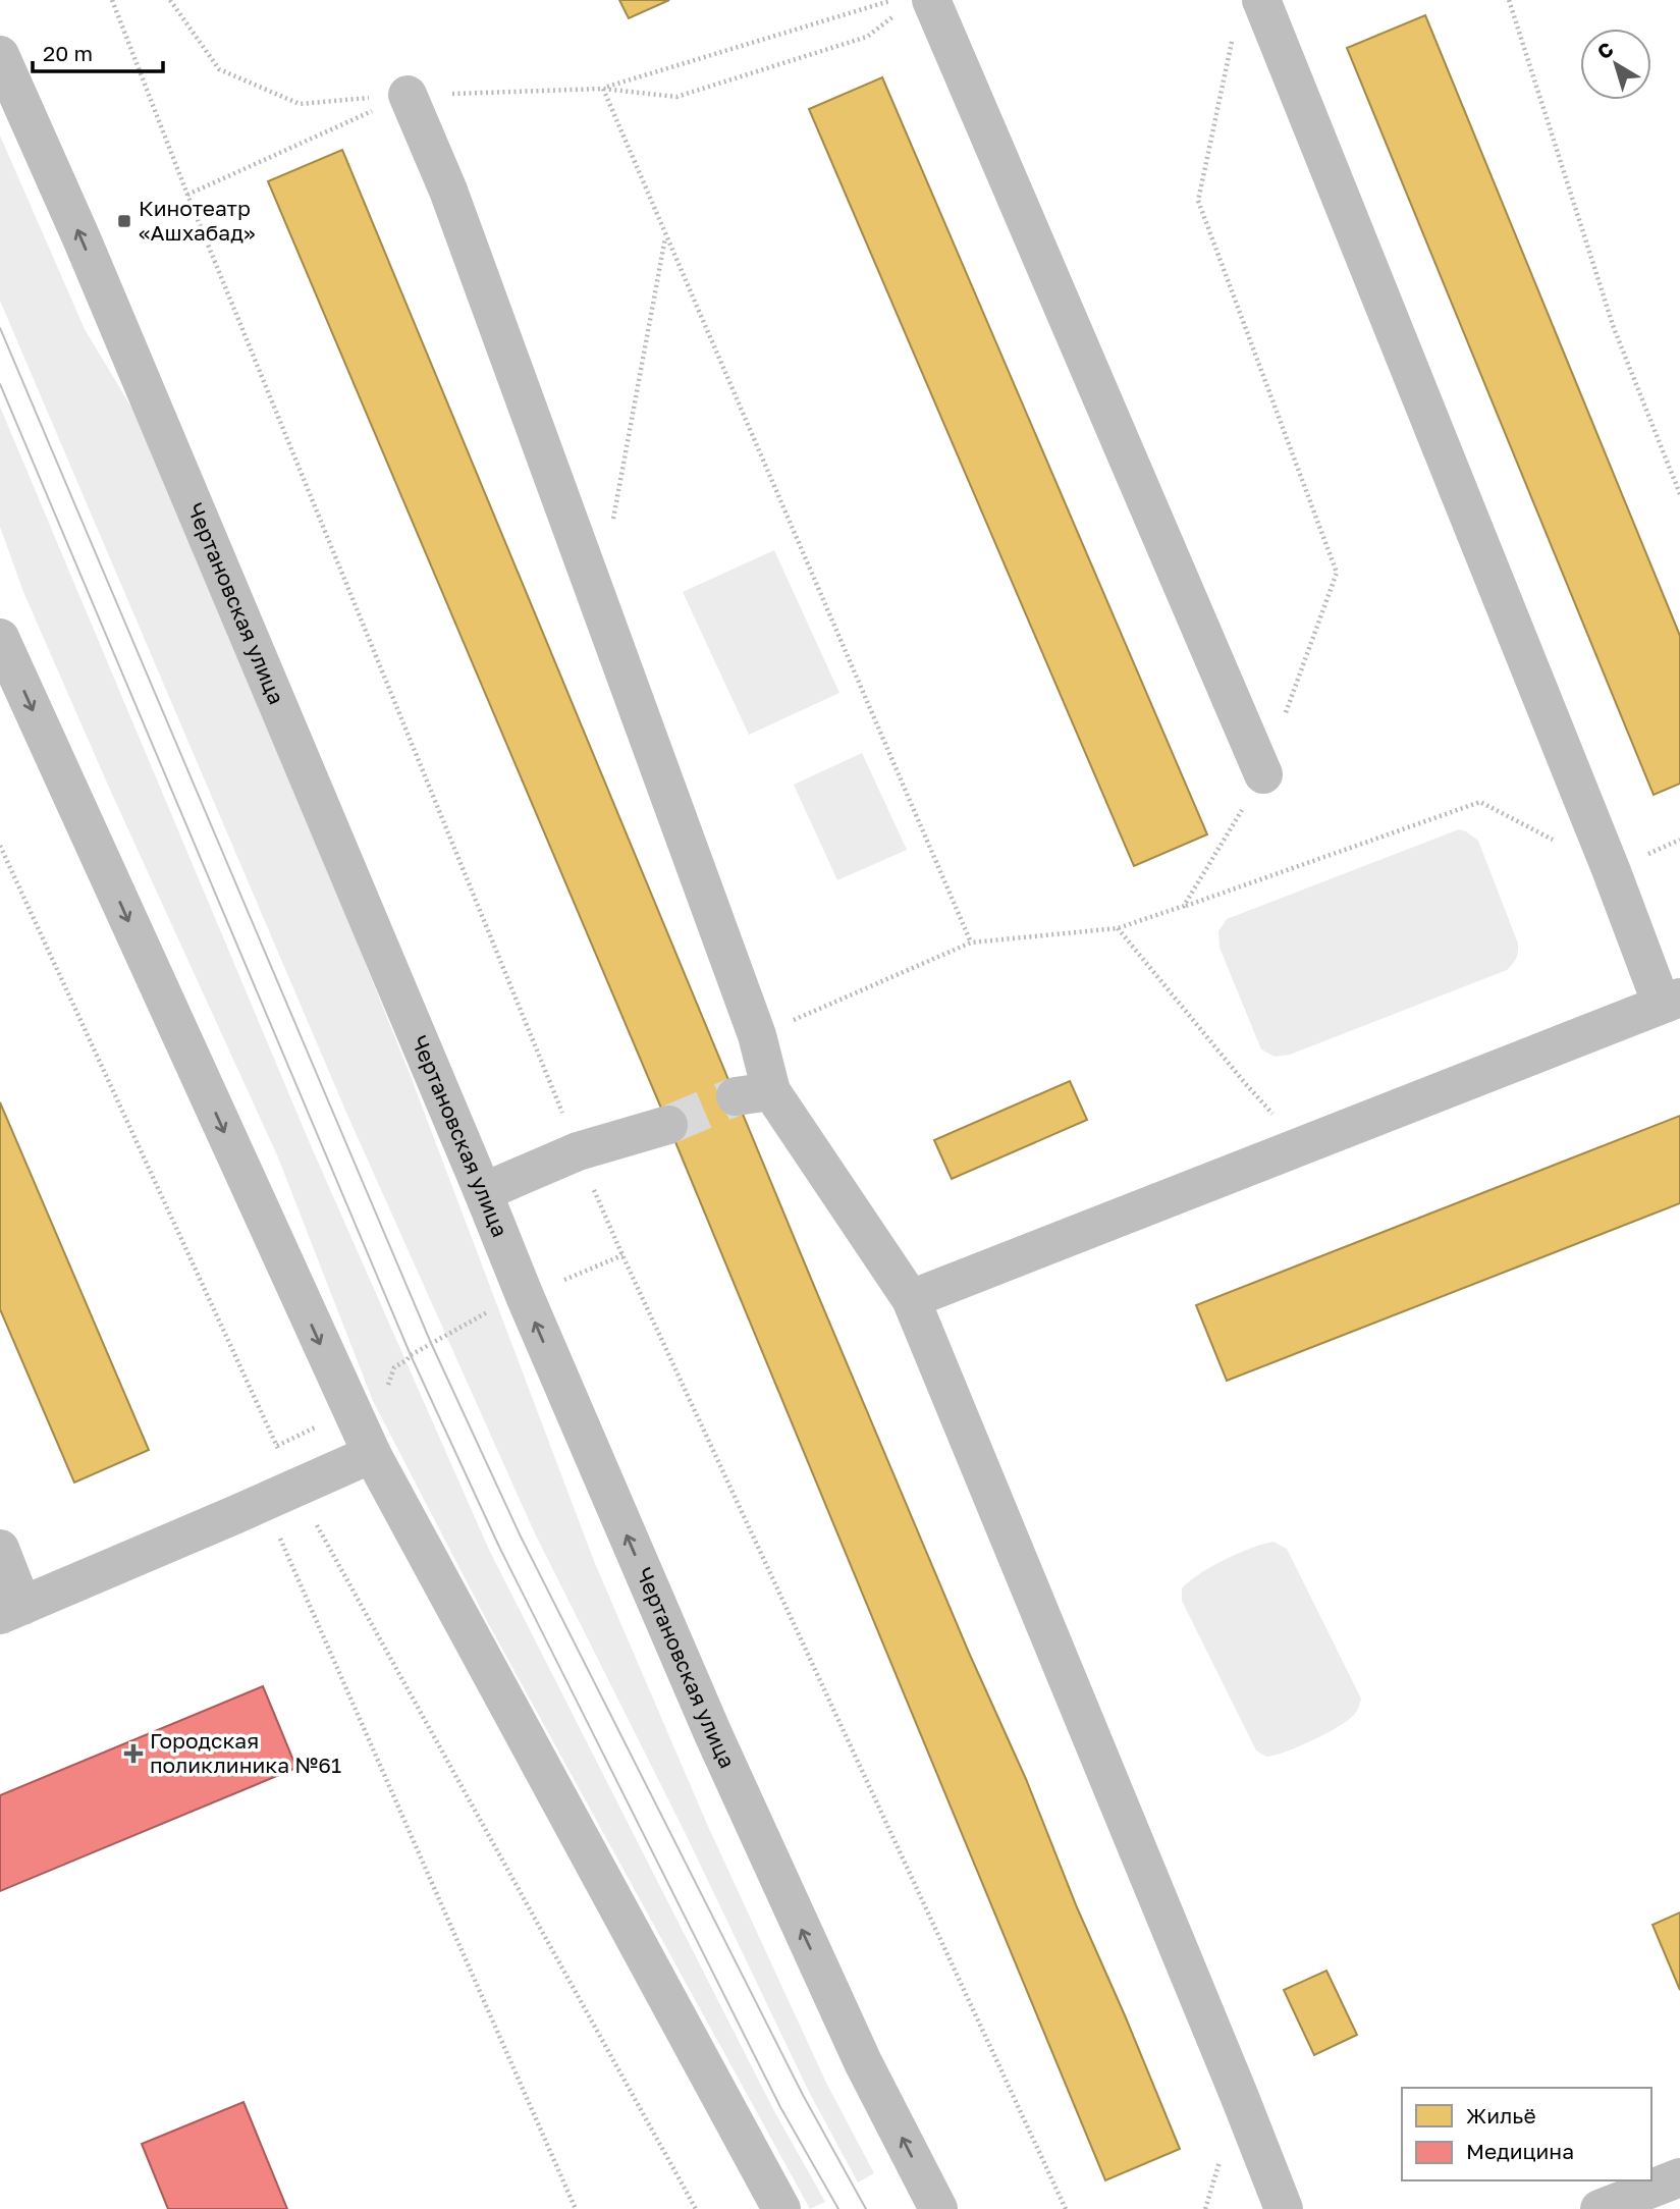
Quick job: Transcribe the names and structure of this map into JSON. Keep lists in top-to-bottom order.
{
  "streets": {
    "main road": ["Чертановская улица"]
  },
  "places": {
    "transit": ["Кинотеатр «Ашхабад»"],
    "health": ["Городская поликлиника №61"]
  },
  "legend": ["Жильё", "Медицина"],
  "scale_bar": "20 m",
  "north": "top left"
}
